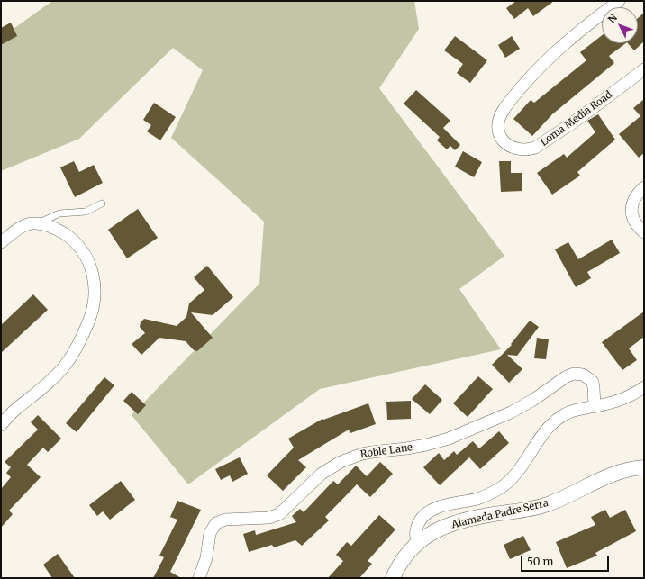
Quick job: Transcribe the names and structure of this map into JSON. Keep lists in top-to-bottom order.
{
  "streets": {
    "street": ["Loma Media Road", "Roble Lane", "Alameda Padre Serra"]
  },
  "scale_bar": "50 m",
  "north": "top left"
}
